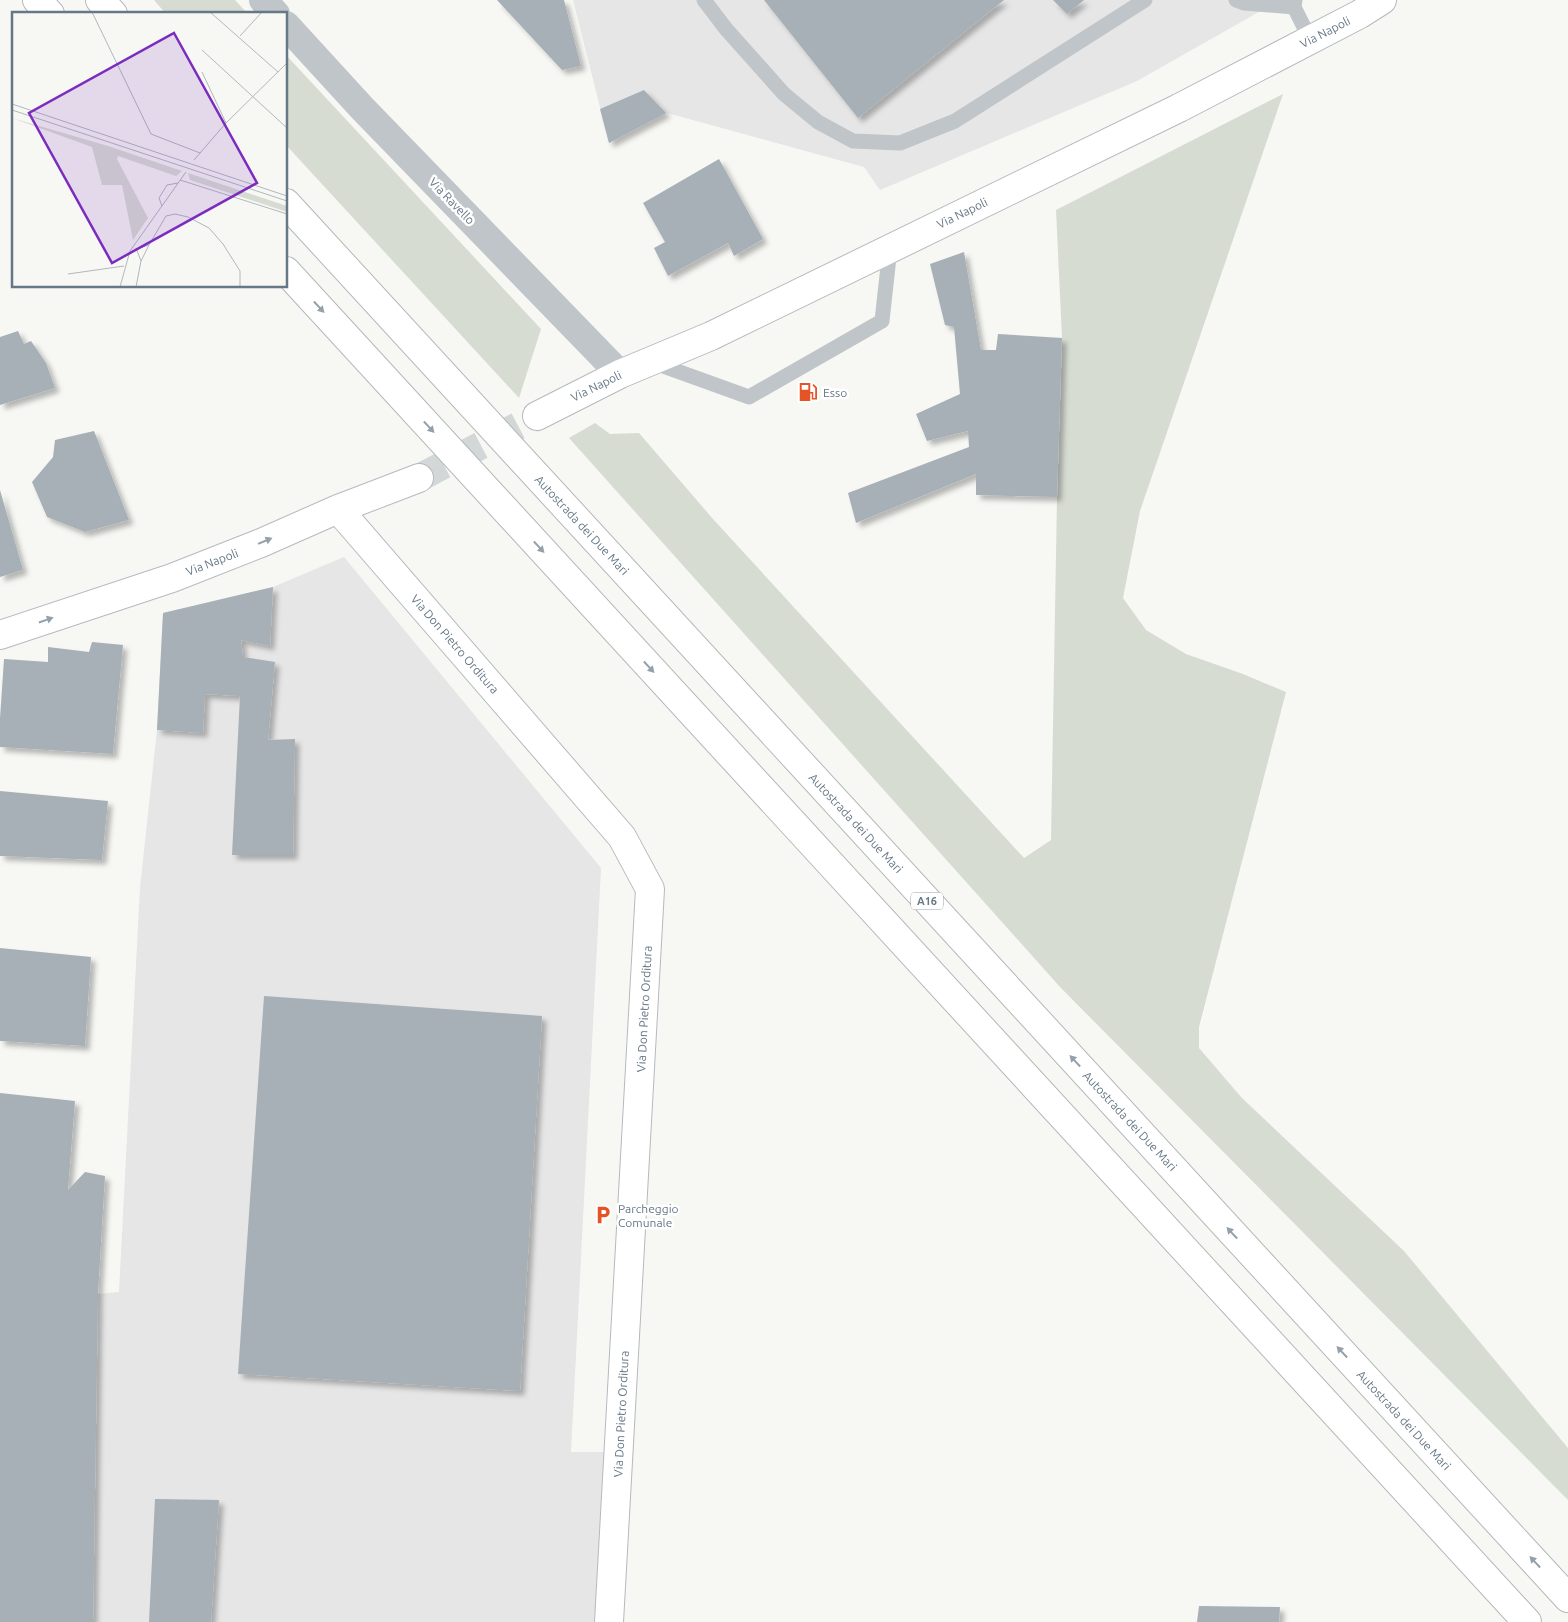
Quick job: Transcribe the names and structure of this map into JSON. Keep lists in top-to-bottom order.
{
  "streets": {
    "main road": [
      "Via Napoli",
      "Autostrada dei Due Mari",
      "Via Don Pietro Orditura",
      "A16"
    ],
    "street": ["Via Ravello"]
  },
  "crossings": [
    ["Via Napoli", "Via Ravello"],
    ["Via Napoli", "Via Don Pietro Orditura"]
  ],
  "places": {
    "fuel station": ["Esso"],
    "parking": ["Parcheggio Comunale"]
  }
}
